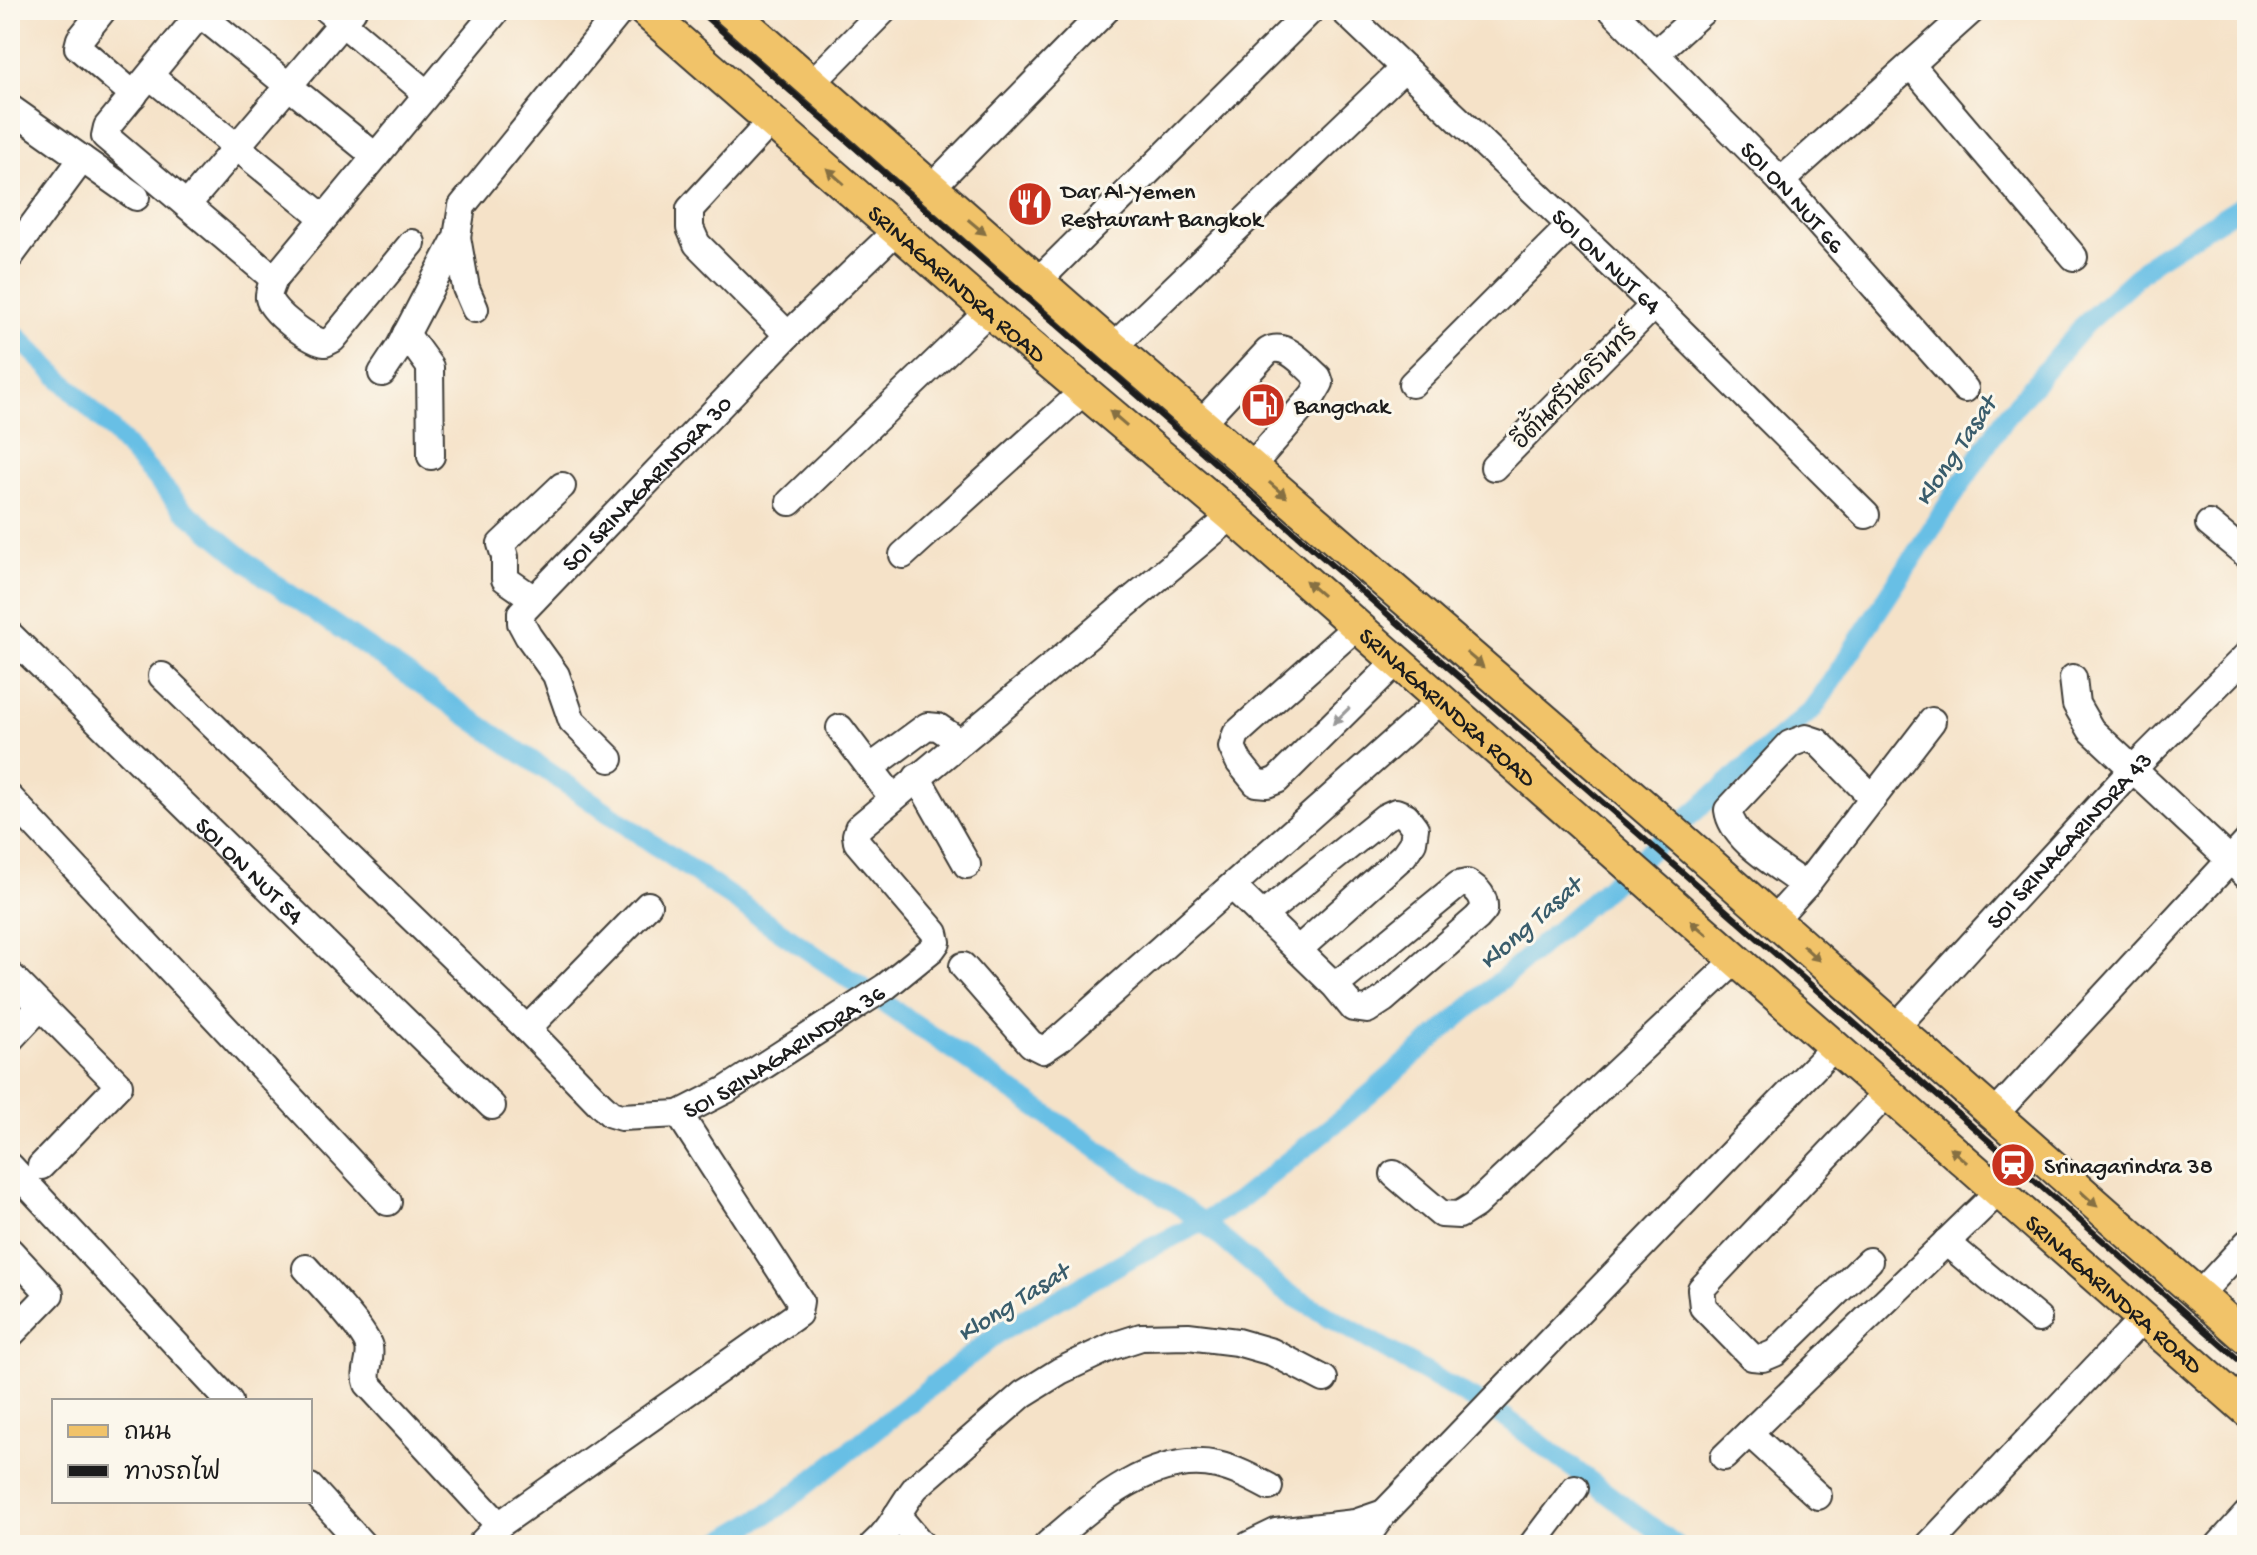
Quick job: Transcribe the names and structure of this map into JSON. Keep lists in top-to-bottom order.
{
  "streets": {
    "main road": ["SRINAGARINDRA ROAD"],
    "street": [
      "SOI ON NUT 66",
      "SOI ON NUT 64",
      "อีตั้นศรีนครินทร์",
      "SOI SRINAGARINDRA 30",
      "SOI SRINAGARINDRA 43",
      "SOI ON NUT 54",
      "SOI SRINAGARINDRA 36"
    ]
  },
  "crossings": [
    ["SOI ON NUT 64", "อีตั้นศรีนครินทร์"],
    ["SRINAGARINDRA ROAD", "SOI SRINAGARINDRA 30"],
    ["SRINAGARINDRA ROAD", "SOI SRINAGARINDRA 36"]
  ],
  "water": ["Klong Tasat"],
  "places": {
    "restaurant": ["Dar Al-Yemen Restaurant Bangkok"],
    "fuel station": ["Bangchak"],
    "station": ["Srinagarindra 38"]
  },
  "legend": ["ถนน", "ทางรถไฟ"]
}
